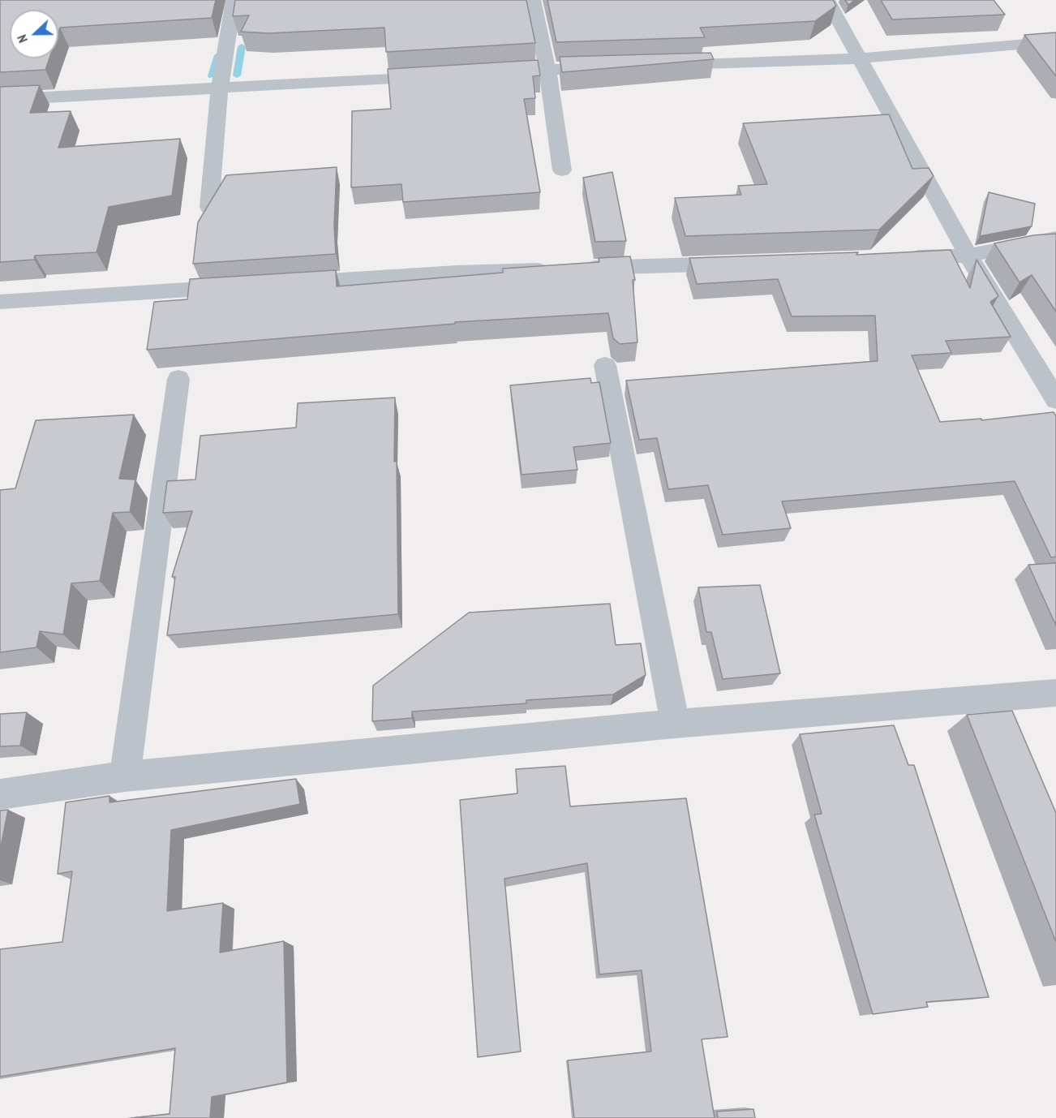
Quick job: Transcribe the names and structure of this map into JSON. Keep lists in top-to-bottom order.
{
  "north": "left"
}
